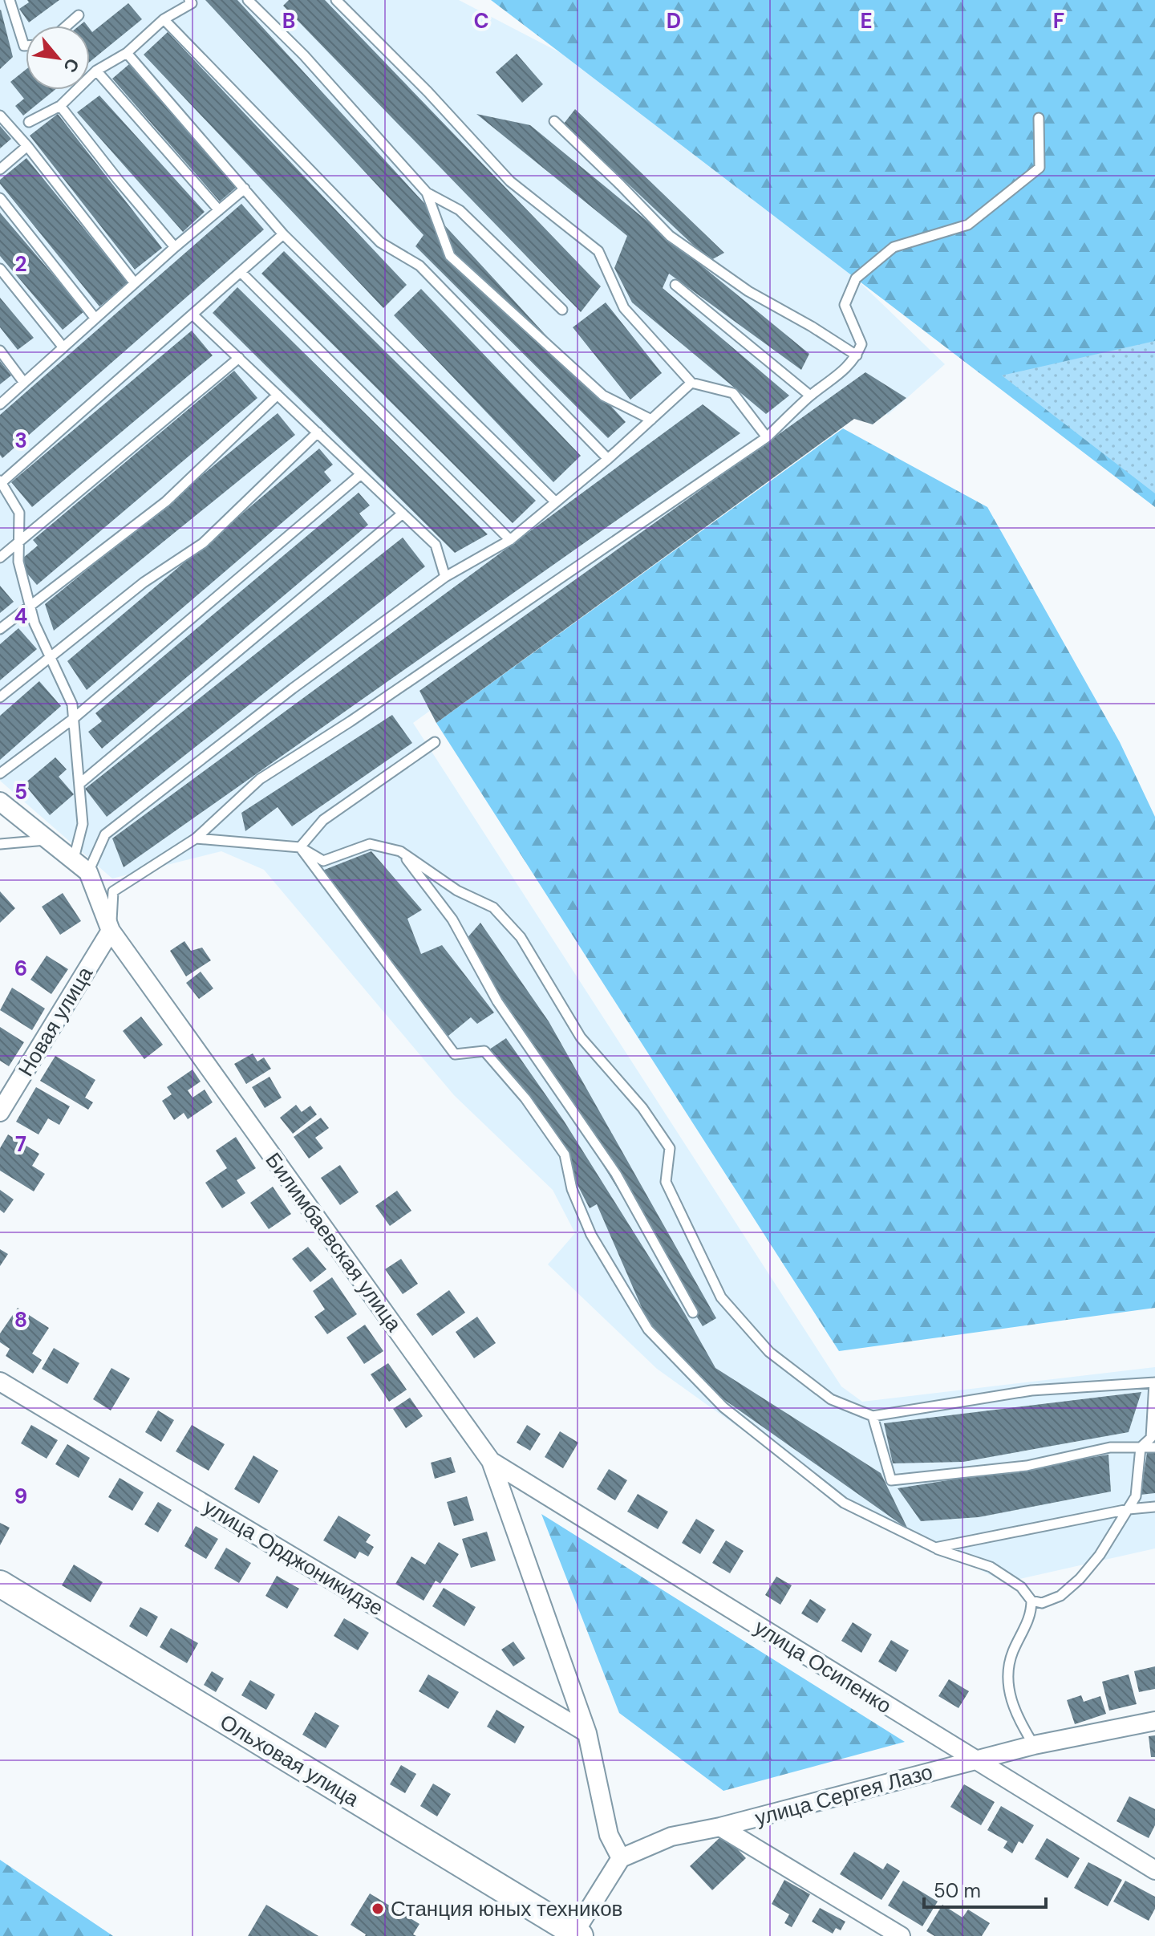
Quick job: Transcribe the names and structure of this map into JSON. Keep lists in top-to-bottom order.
{
  "streets": {
    "main road": ["Ольховая улица"],
    "street": [
      "Новая улица",
      "Билимбаевская улица",
      "улица Орджоникидзе",
      "улица Осипенко",
      "улица Сергея Лазо"
    ]
  },
  "crossings": [
    ["Новая улица", "Билимбаевская улица"],
    ["Билимбаевская улица", "улица Орджоникидзе"],
    ["Билимбаевская улица", "улица Осипенко"],
    ["Билимбаевская улица", "улица Сергея Лазо"],
    ["улица Осипенко", "улица Сергея Лазо"]
  ],
  "places": ["Станция юных техников"],
  "scale_bar": "50 m",
  "north": "bottom right",
  "grid": {
    "columns": [
      "B",
      "C",
      "D",
      "E",
      "F"
    ],
    "rows": [
      "2",
      "3",
      "4",
      "5",
      "6",
      "7",
      "8",
      "9"
    ]
  }
}
